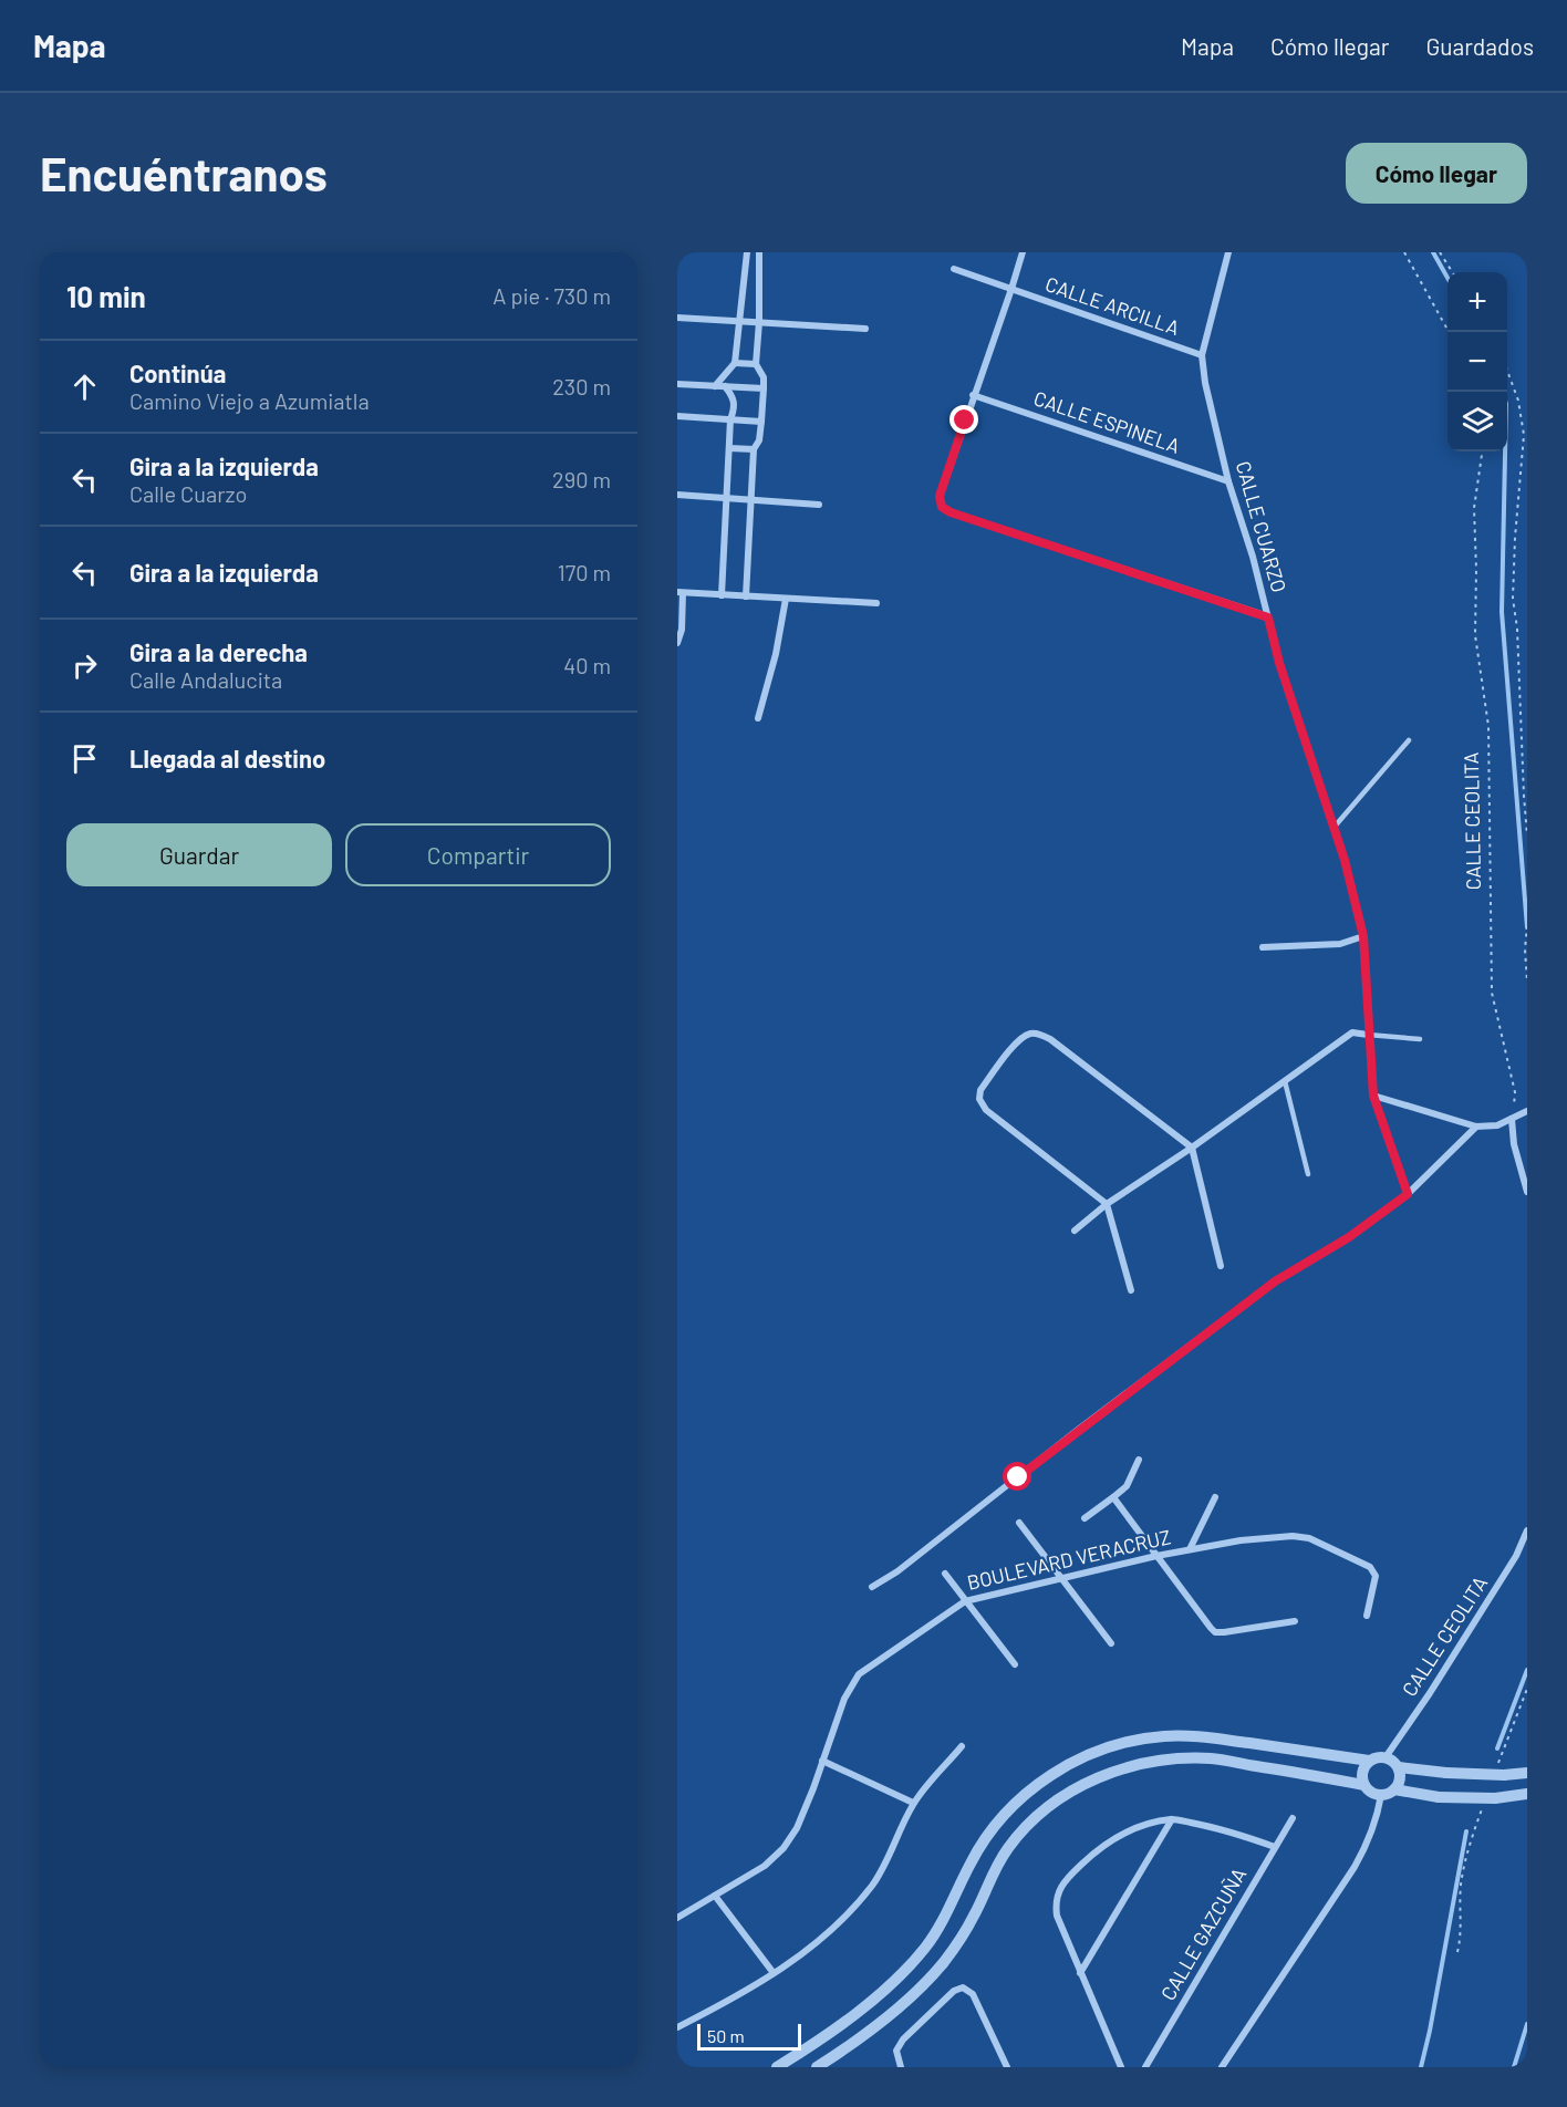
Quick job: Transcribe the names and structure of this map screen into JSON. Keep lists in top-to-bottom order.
{
  "streets": {
    "street": [
      "CALLE ARCILLA",
      "CALLE ESPINELA",
      "CALLE CUARZO",
      "CALLE CEOLITA",
      "BOULEVARD VERACRUZ",
      "CALLE GAZCUÑA"
    ]
  },
  "crossings": [
    ["CALLE ARCILLA", "CALLE CUARZO"],
    ["CALLE ESPINELA", "CALLE CUARZO"]
  ],
  "scale_bar": "50 m",
  "page": {
    "header": "Mapa",
    "nav": ["Mapa", "Cómo llegar", "Guardados"],
    "buttons": [
      "Cómo llegar",
      ["Guardar", "Compartir"]
    ],
    "title": "Encuéntranos",
    "heading": ["10 min", "A pie · 730 m"],
    "map_buttons": ["+", "−"],
    "list": [
      ["Continúa", "Camino Viejo a Azumiatla", "230 m"],
      ["Gira a la izquierda", "Calle Cuarzo", "290 m"],
      ["Gira a la izquierda", "170 m"],
      ["Gira a la derecha", "Calle Andalucita", "40 m"],
      "Llegada al destino"
    ],
    "scale": "50 m"
  }
}
